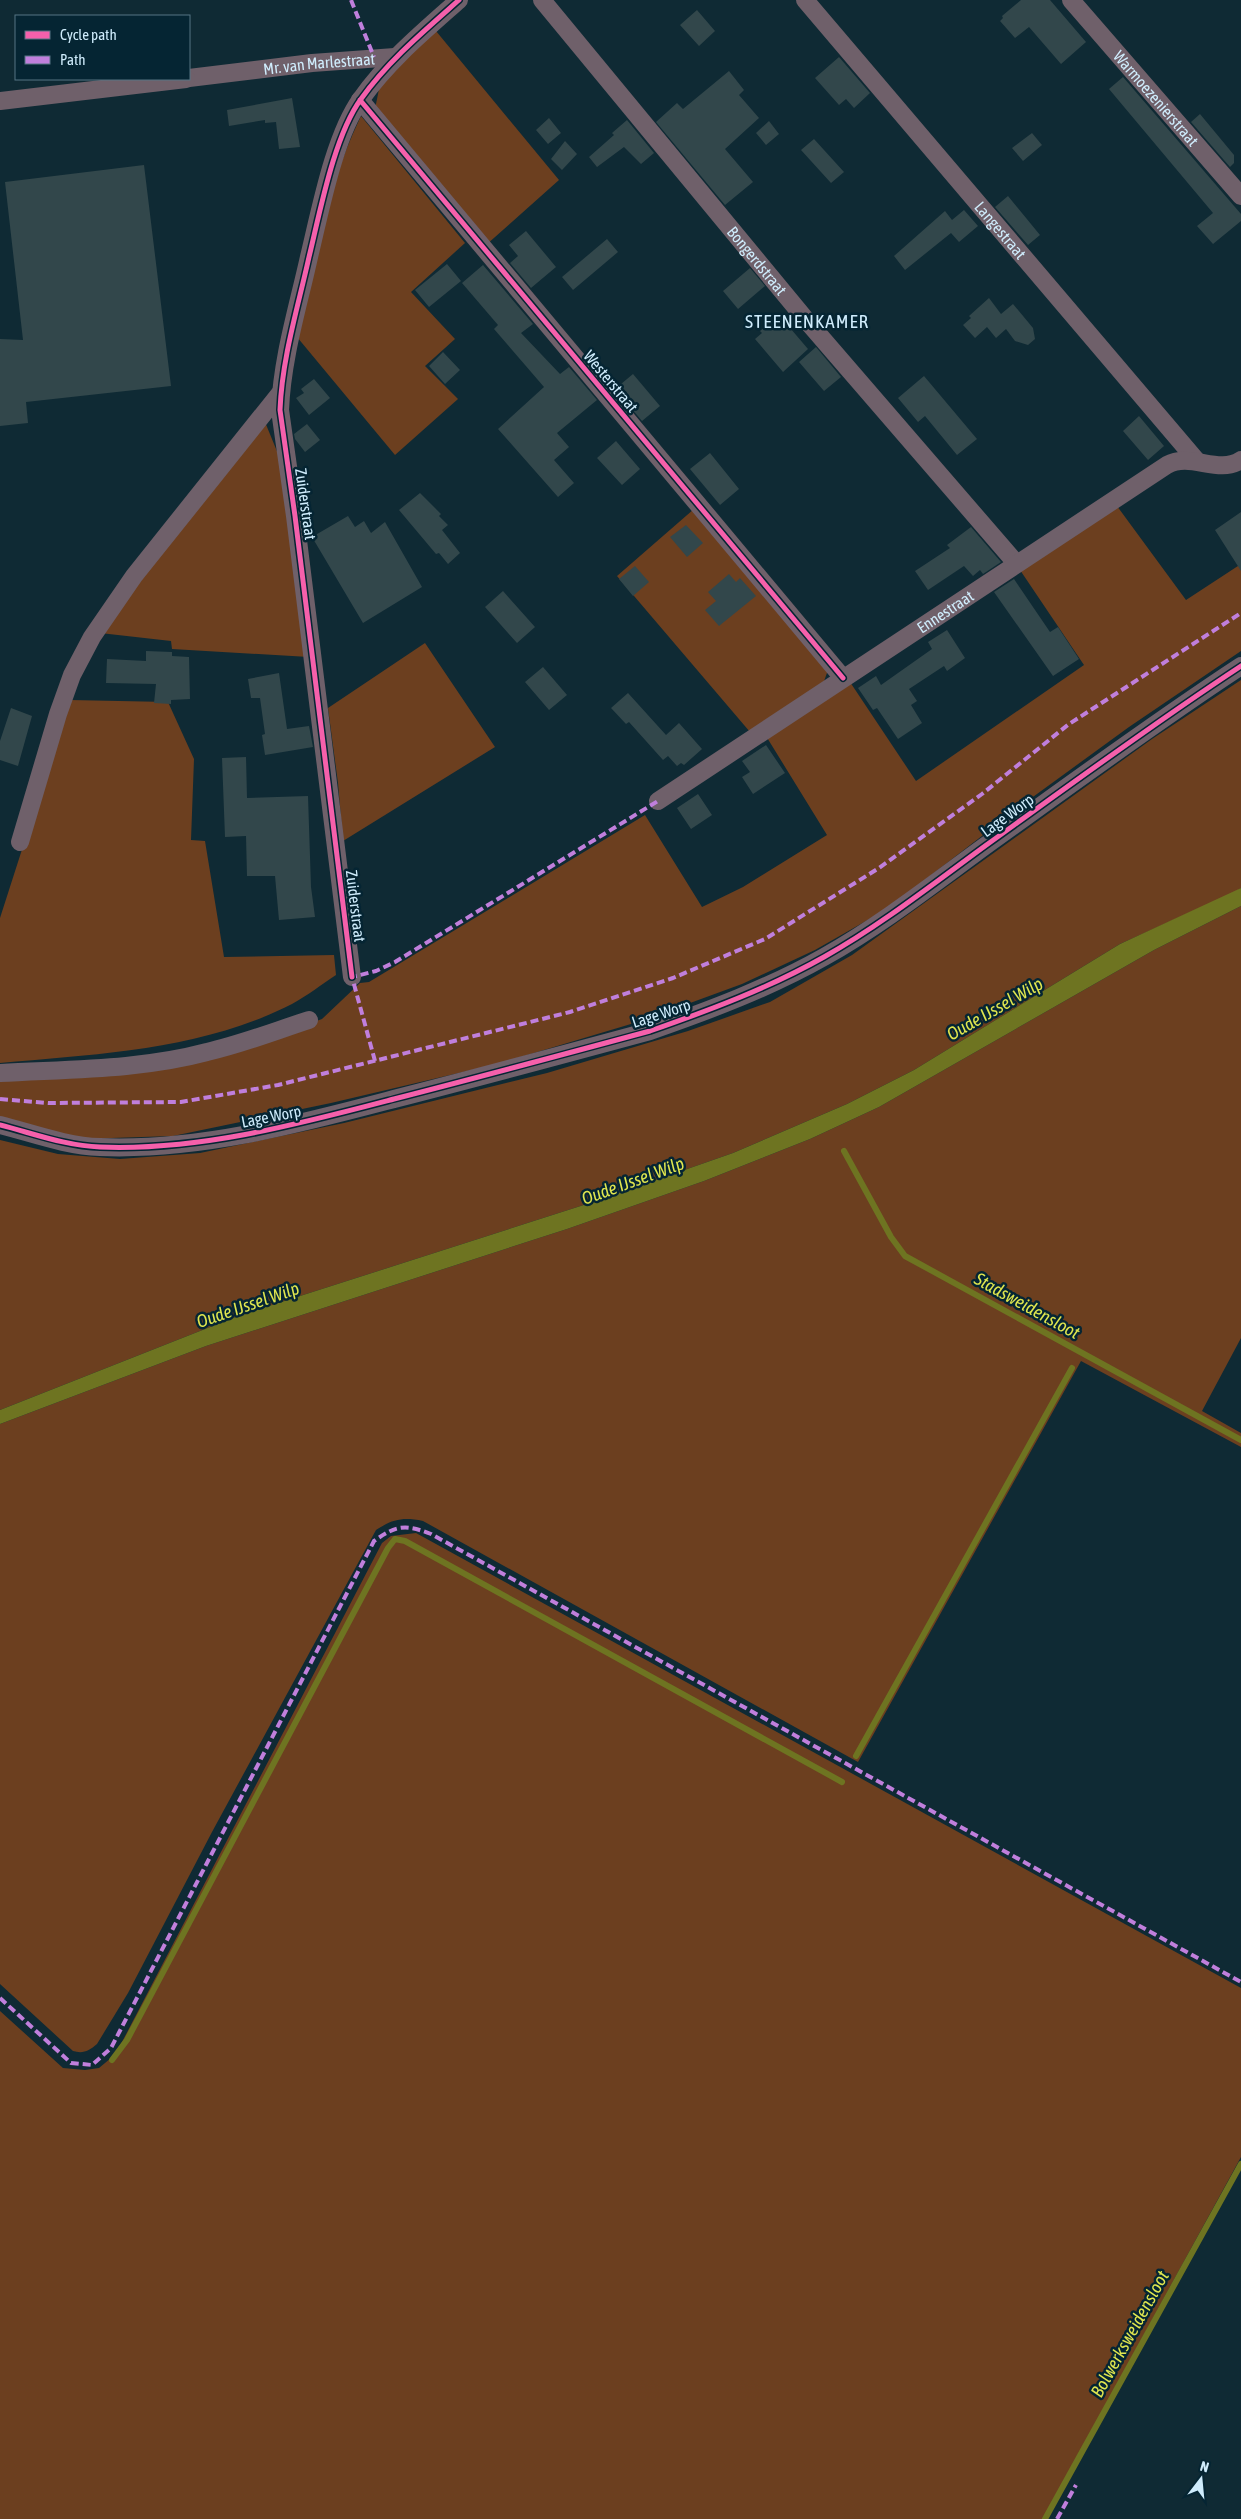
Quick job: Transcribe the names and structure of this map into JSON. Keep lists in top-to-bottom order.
{
  "streets": {
    "street": [
      "Mr. van Marlestraat",
      "Warmoezenierstraat",
      "Langestraat",
      "Bongerdstraat",
      "Westerstraat",
      "Zuiderstraat",
      "Ennestraat",
      "Lage Worp"
    ]
  },
  "crossings": [
    ["Mr. van Marlestraat", "Zuiderstraat"],
    ["Langestraat", "Ennestraat"],
    ["Bongerdstraat", "Ennestraat"],
    ["Westerstraat", "Zuiderstraat"],
    ["Westerstraat", "Ennestraat"]
  ],
  "districts": ["STEENENKAMER"],
  "water": ["Oude IJssel Wilp", "Stadsweidensloot", "Bolwerksweidensloot"],
  "legend": ["Cycle path", "Path"],
  "north": "top"
}
